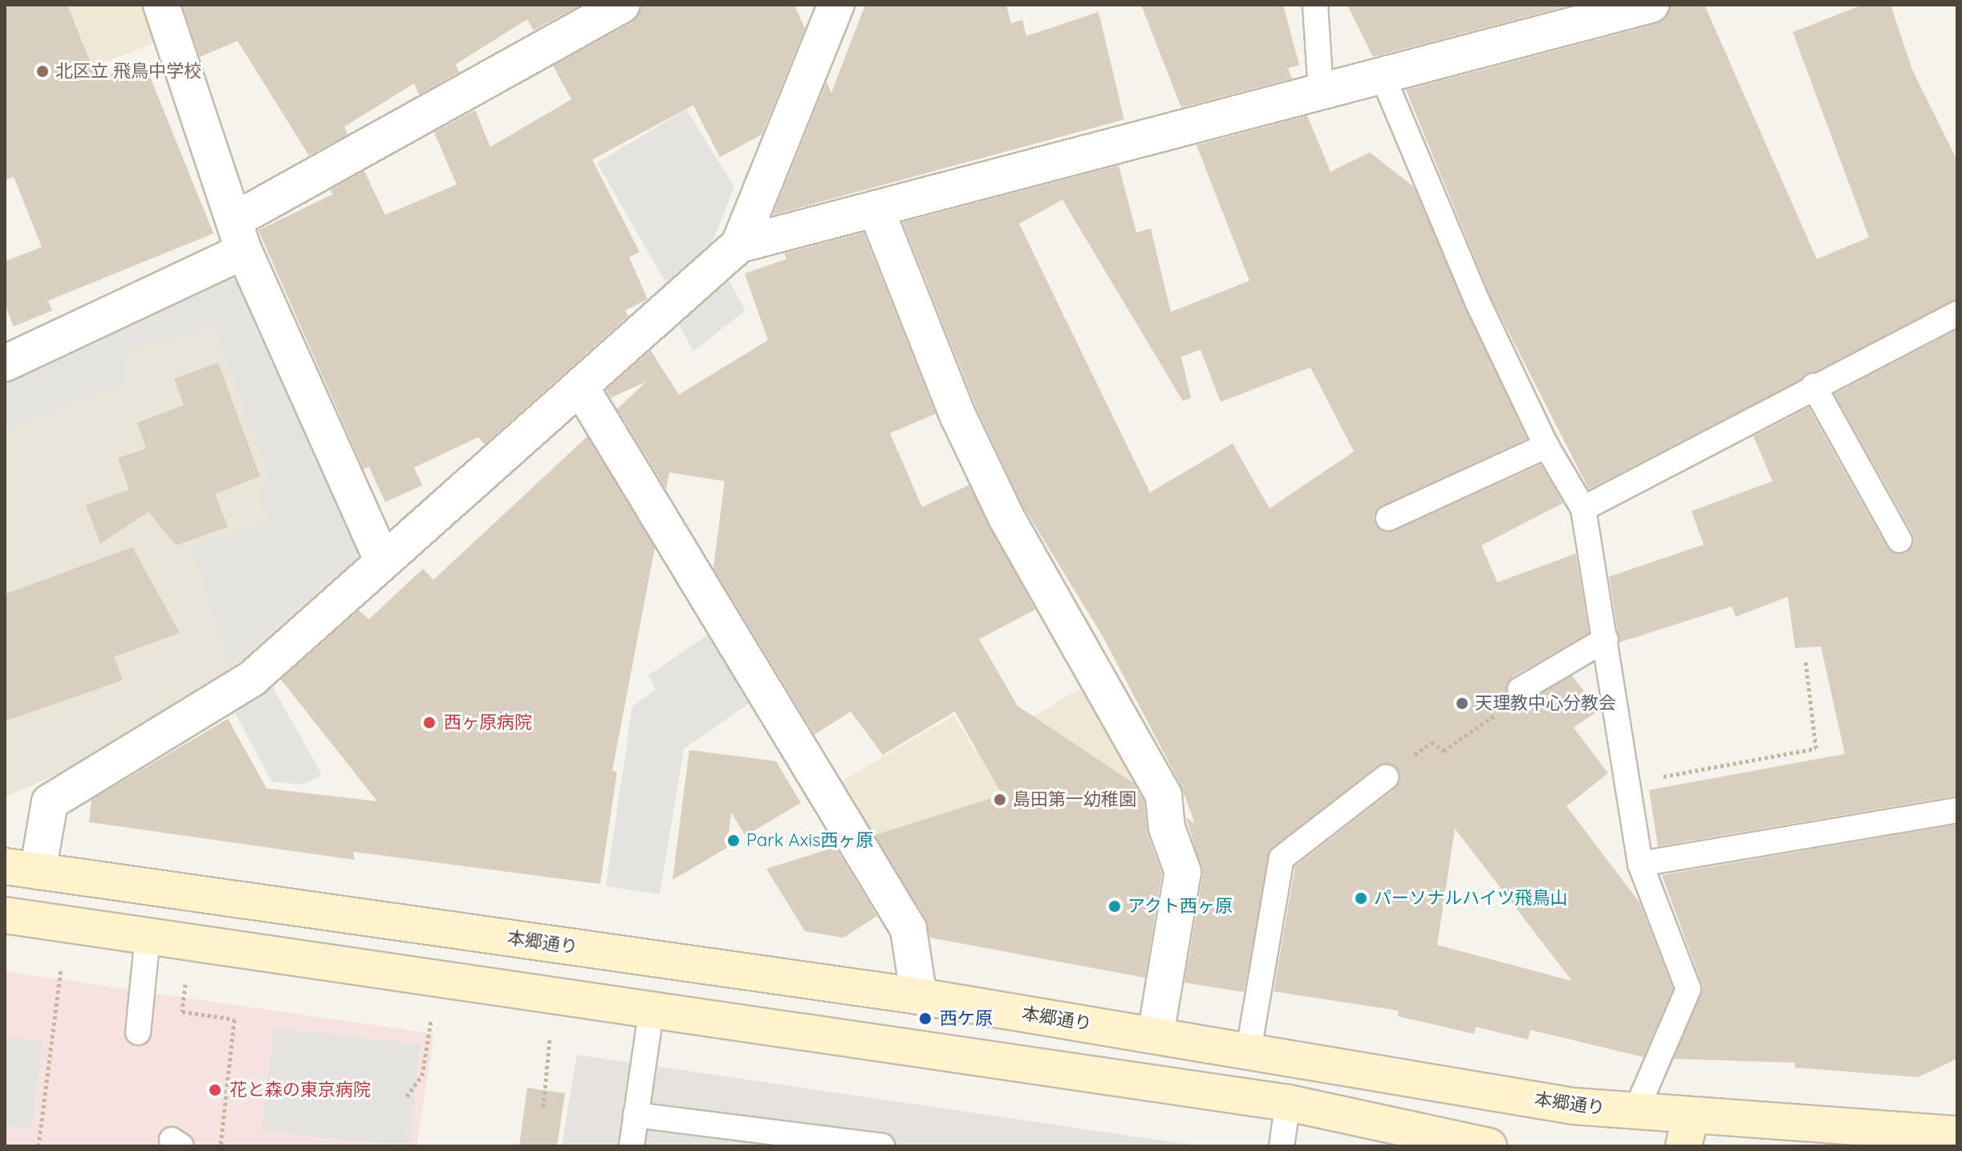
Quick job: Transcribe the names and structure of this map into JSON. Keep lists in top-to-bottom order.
{
  "streets": {
    "main road": ["本郷通り"]
  },
  "places": [
    "北区立 飛鳥中学校",
    "天理教中心分教会",
    "西ヶ原病院",
    "島田第一幼稚園",
    "Park Axis西ヶ原",
    "パーソナルハイツ飛鳥山",
    "アクト西ヶ原",
    "西ケ原",
    "花と森の東京病院"
  ]
}
